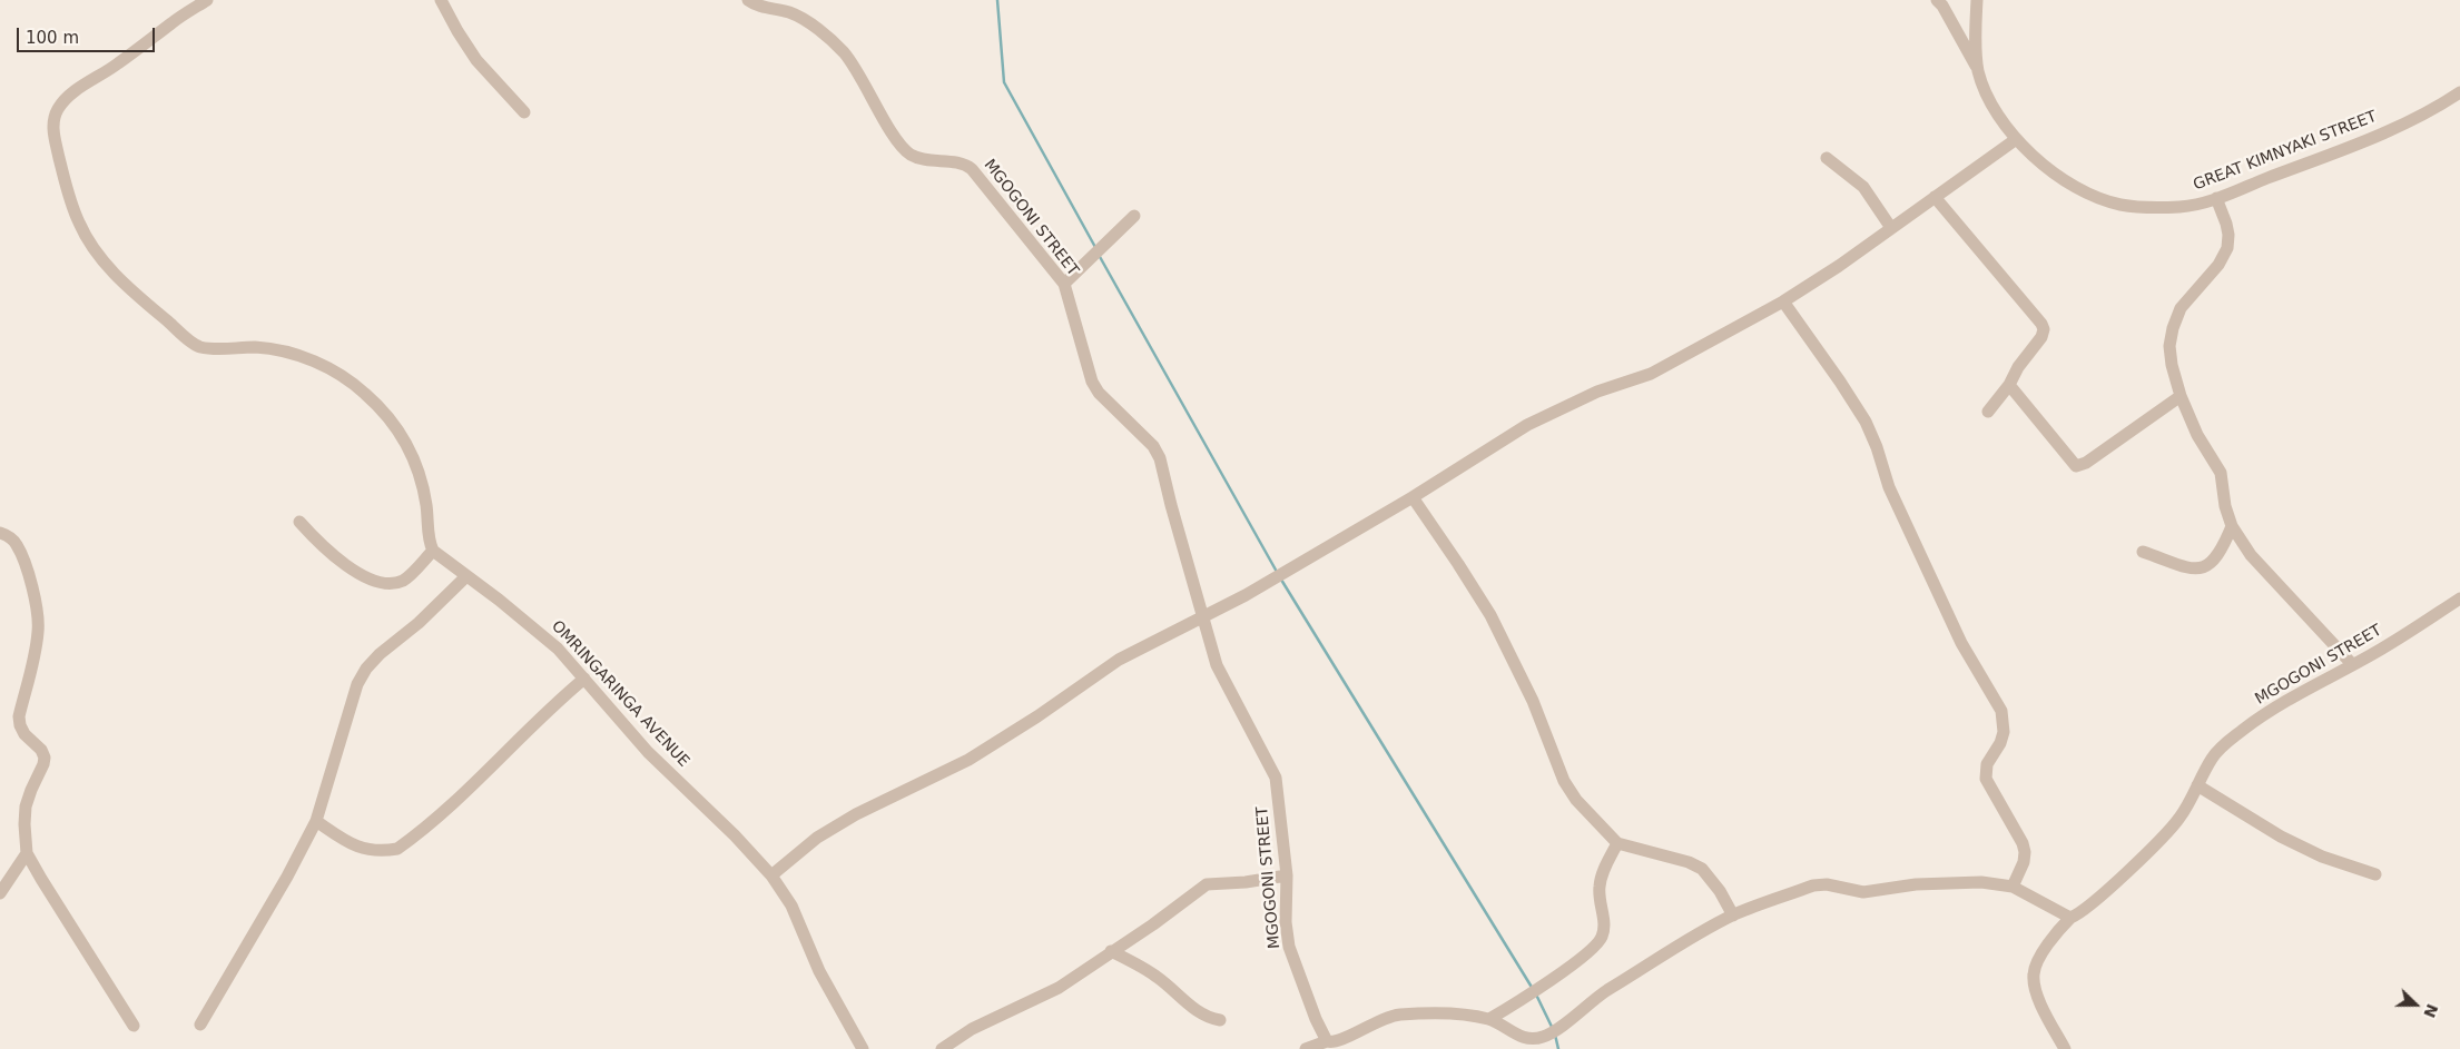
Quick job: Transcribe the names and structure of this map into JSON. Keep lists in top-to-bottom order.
{
  "streets": {
    "street": ["GREAT KIMNYAKI STREET", "MGOGONI STREET", "OMRINGARINGA AVENUE"]
  },
  "scale_bar": "100 m",
  "north": "right"
}
